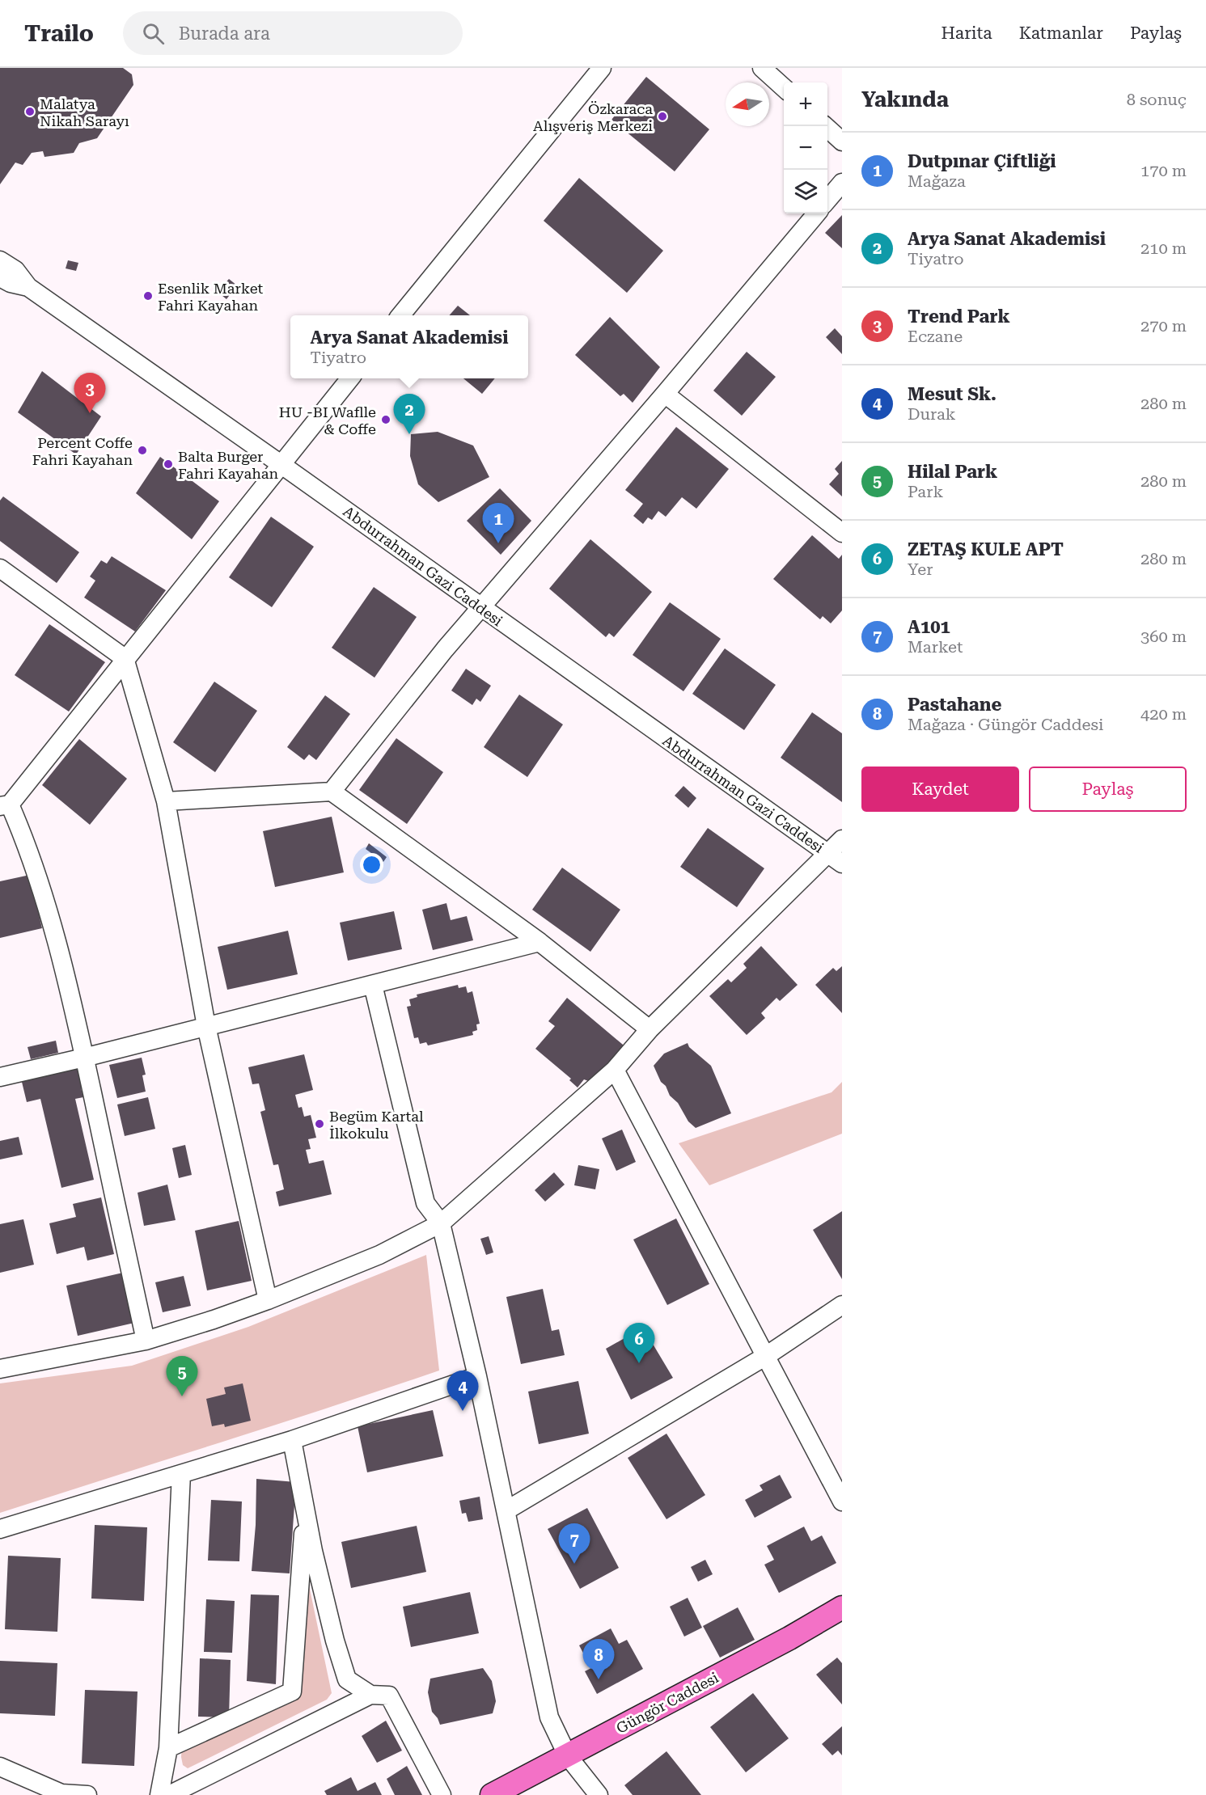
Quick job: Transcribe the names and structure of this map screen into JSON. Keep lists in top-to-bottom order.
{
  "streets": {
    "main road": ["Güngör Caddesi"],
    "street": ["Abdurrahman Gazi Caddesi"]
  },
  "places": [
    "Malatya Nikah Sarayı",
    "Özkaraca Alışveriş Merkezi",
    "Esenlik Market Fahri Kayahan",
    "HU -BI Waflle & Coffe",
    "Percent Coffe Fahri Kayahan",
    "Balta Burger Fahri Kayahan",
    "Begüm Kartal İlkokulu"
  ],
  "north": "left",
  "page": {
    "header": "Trailo",
    "search": "Burada ara",
    "nav": ["Harita", "Katmanlar", "Paylaş"],
    "heading": ["Yakında", "8 sonuç"],
    "map_buttons": ["+", "−"],
    "list": [
      {
        "mark": "1",
        "name": "Dutpınar Çiftliği",
        "note": "Mağaza",
        "value": "170 m"
      },
      {
        "mark": "2",
        "name": "Arya Sanat Akademisi",
        "note": "Tiyatro",
        "value": "210 m"
      },
      {
        "mark": "3",
        "name": "Trend Park",
        "note": "Eczane",
        "value": "270 m"
      },
      {
        "mark": "4",
        "name": "Mesut Sk.",
        "note": "Durak",
        "value": "280 m"
      },
      {
        "mark": "5",
        "name": "Hilal Park",
        "note": "Park",
        "value": "280 m"
      },
      {
        "mark": "6",
        "name": "ZETAŞ KULE APT",
        "note": "Yer",
        "value": "280 m"
      },
      {
        "mark": "7",
        "name": "A101",
        "note": "Market",
        "value": "360 m"
      },
      {
        "mark": "8",
        "name": "Pastahane",
        "note": "Mağaza · Güngör Caddesi",
        "value": "420 m"
      }
    ],
    "popup": ["Arya Sanat Akademisi", "Tiyatro"],
    "pins": [
      "3",
      "2",
      "1",
      "6",
      "5",
      "4",
      "7",
      "8"
    ],
    "buttons": ["Kaydet", "Paylaş"]
  }
}
